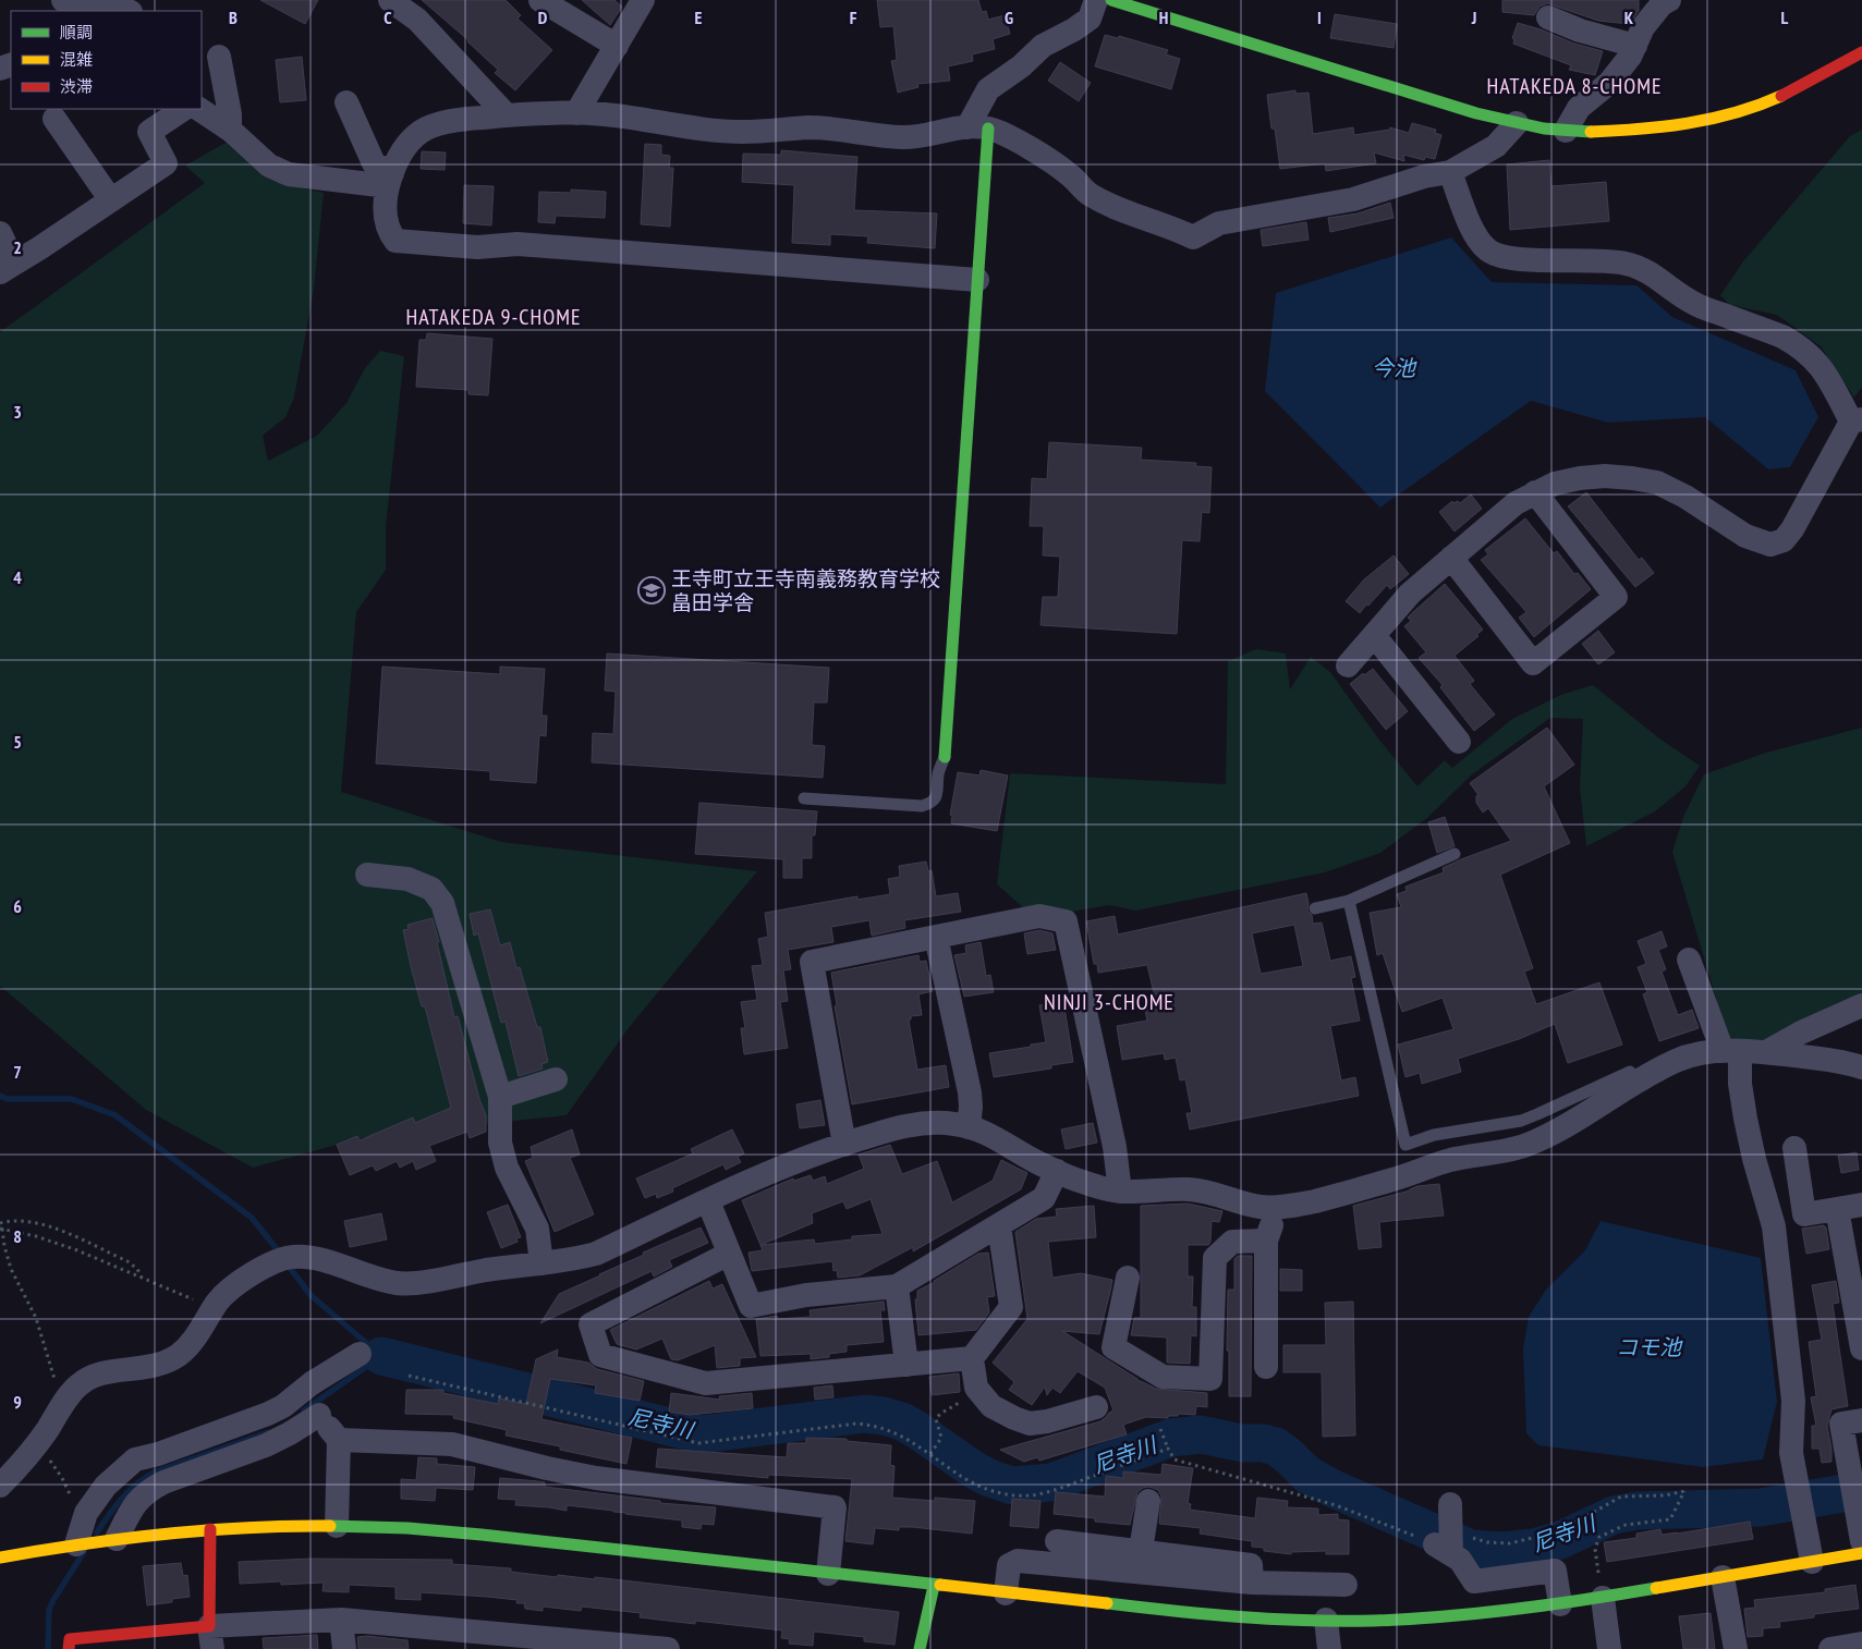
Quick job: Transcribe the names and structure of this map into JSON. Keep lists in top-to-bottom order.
{
  "districts": ["HATAKEDA 8-CHOME", "HATAKEDA 9-CHOME", "NINJI 3-CHOME"],
  "water": ["今池", "コモ池", "尼寺川"],
  "places": {
    "school or university": ["王寺町立王寺南義務教育学校 畠田学舎"]
  },
  "legend": ["順調", "混雑", "渋滞"],
  "grid": {
    "columns": [
      "B",
      "C",
      "D",
      "E",
      "F",
      "G",
      "H",
      "I",
      "J",
      "K",
      "L"
    ],
    "rows": [
      "2",
      "3",
      "4",
      "5",
      "6",
      "7",
      "8",
      "9"
    ]
  }
}
